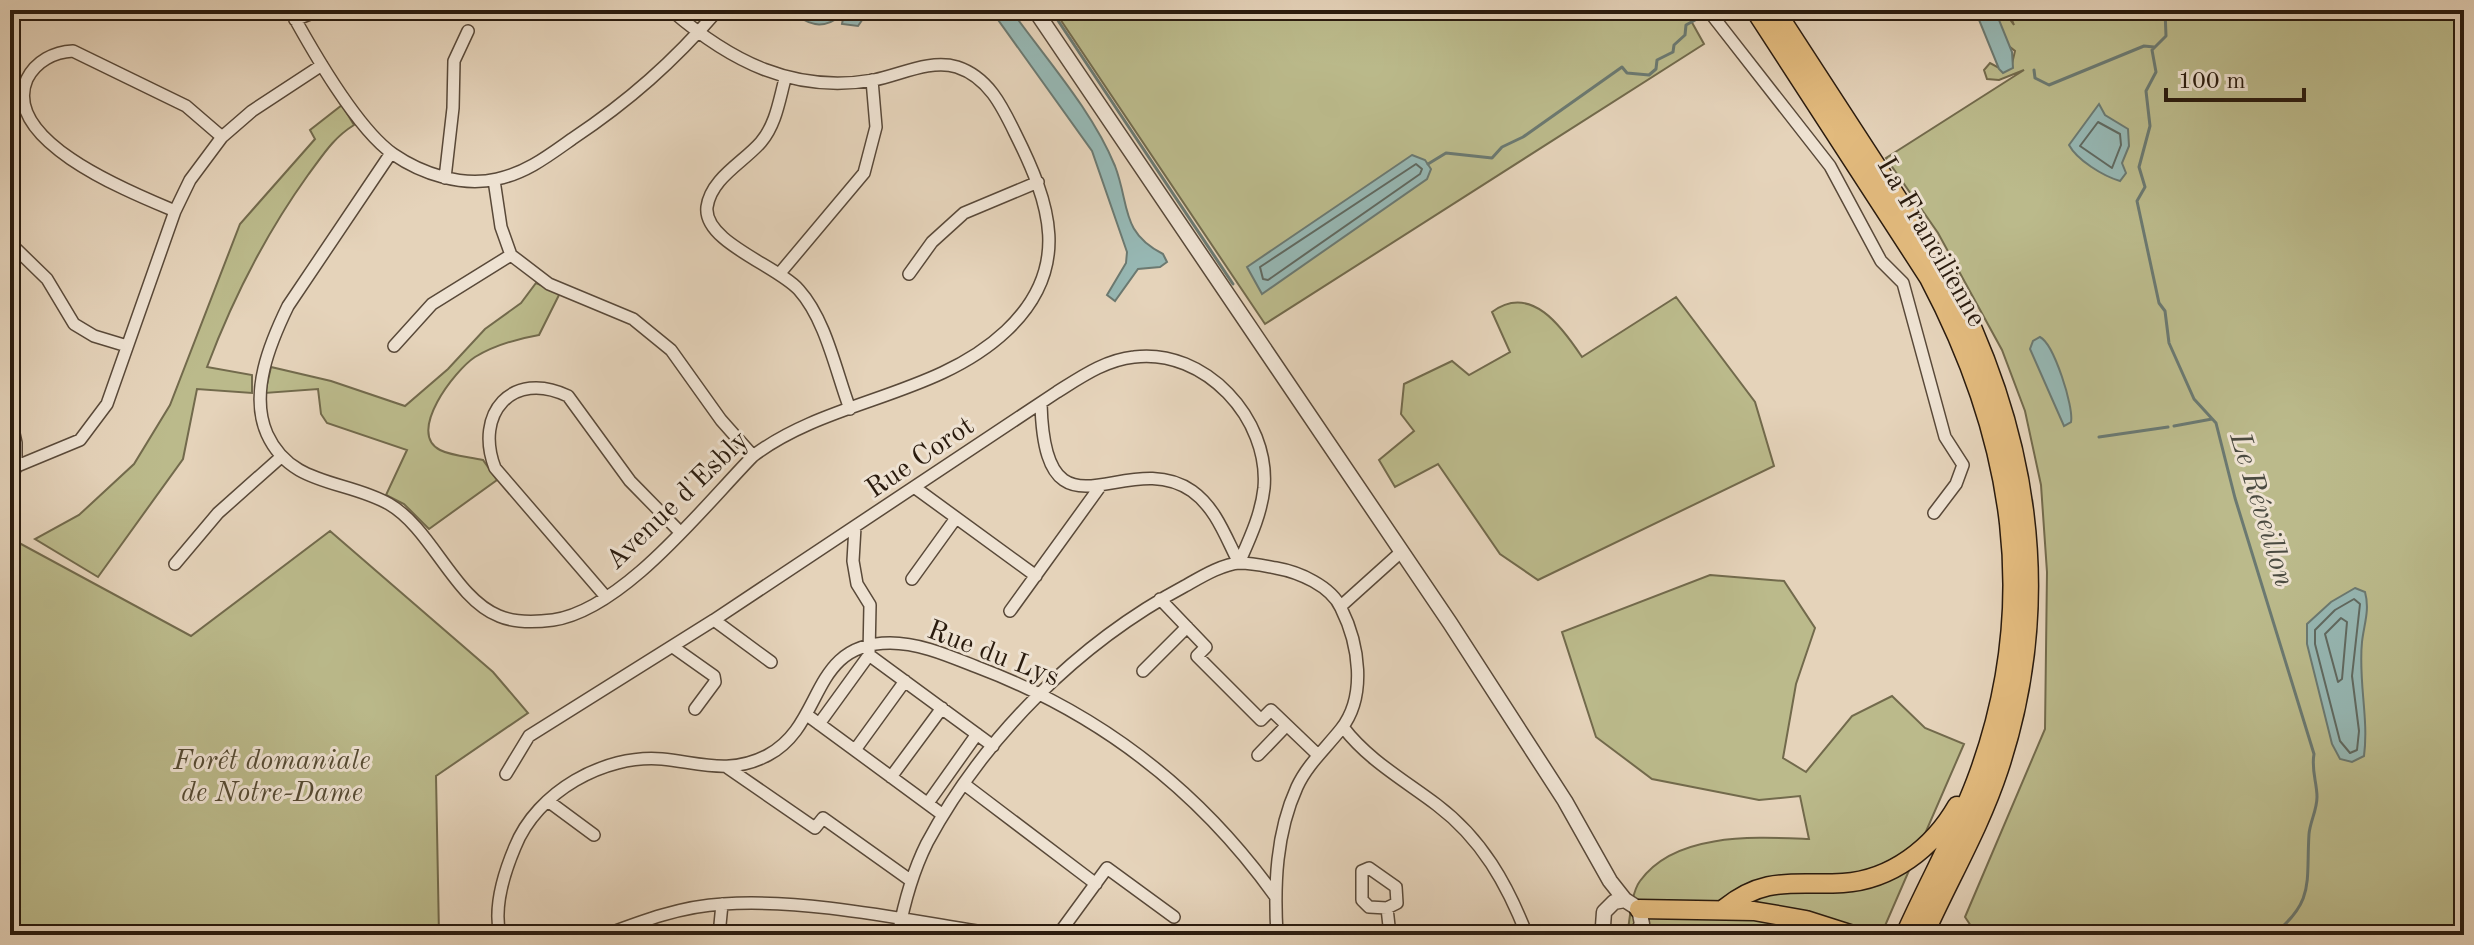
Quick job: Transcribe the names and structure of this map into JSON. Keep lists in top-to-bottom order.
{
  "streets": {
    "highway": ["La Francilienne"],
    "street": ["Rue Corot", "Avenue d'Esbly", "Rue du Lys"]
  },
  "water": ["Le Réveillon"],
  "parks": ["Forêt domaniale de Notre-Dame"],
  "scale_bar": "100 m"
}
